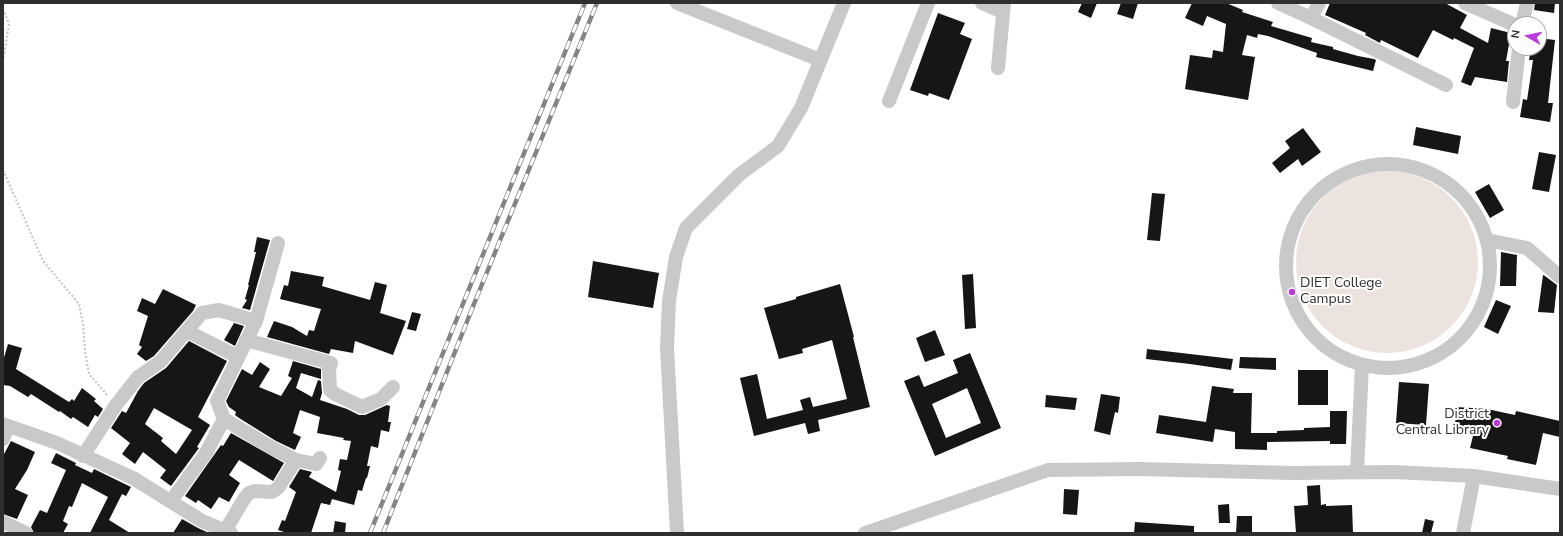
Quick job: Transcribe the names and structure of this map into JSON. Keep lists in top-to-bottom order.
{
  "places": ["DIET College Campus", "District Central Library"],
  "north": "left"
}
